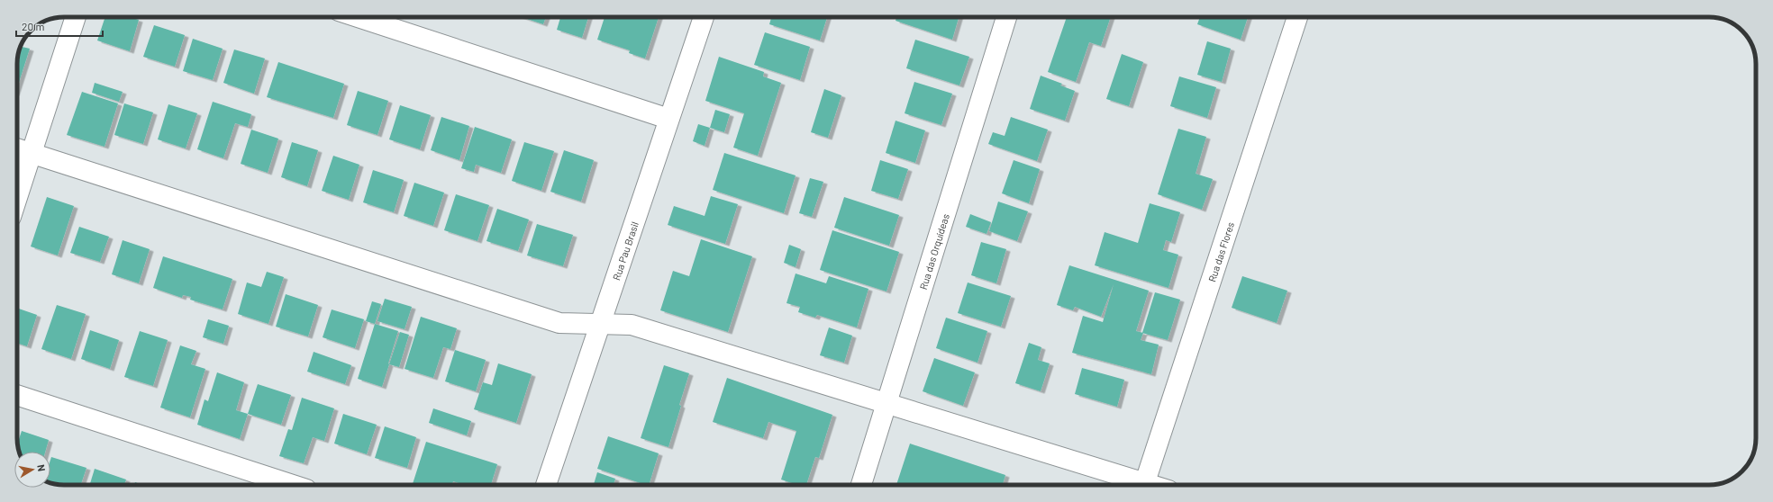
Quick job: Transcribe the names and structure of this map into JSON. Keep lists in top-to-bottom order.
{
  "streets": {
    "street": ["Rua Pau Brasil", "Rua das Orquídeas", "Rua das Flores"]
  },
  "scale_bar": "20 m",
  "north": "right"
}
